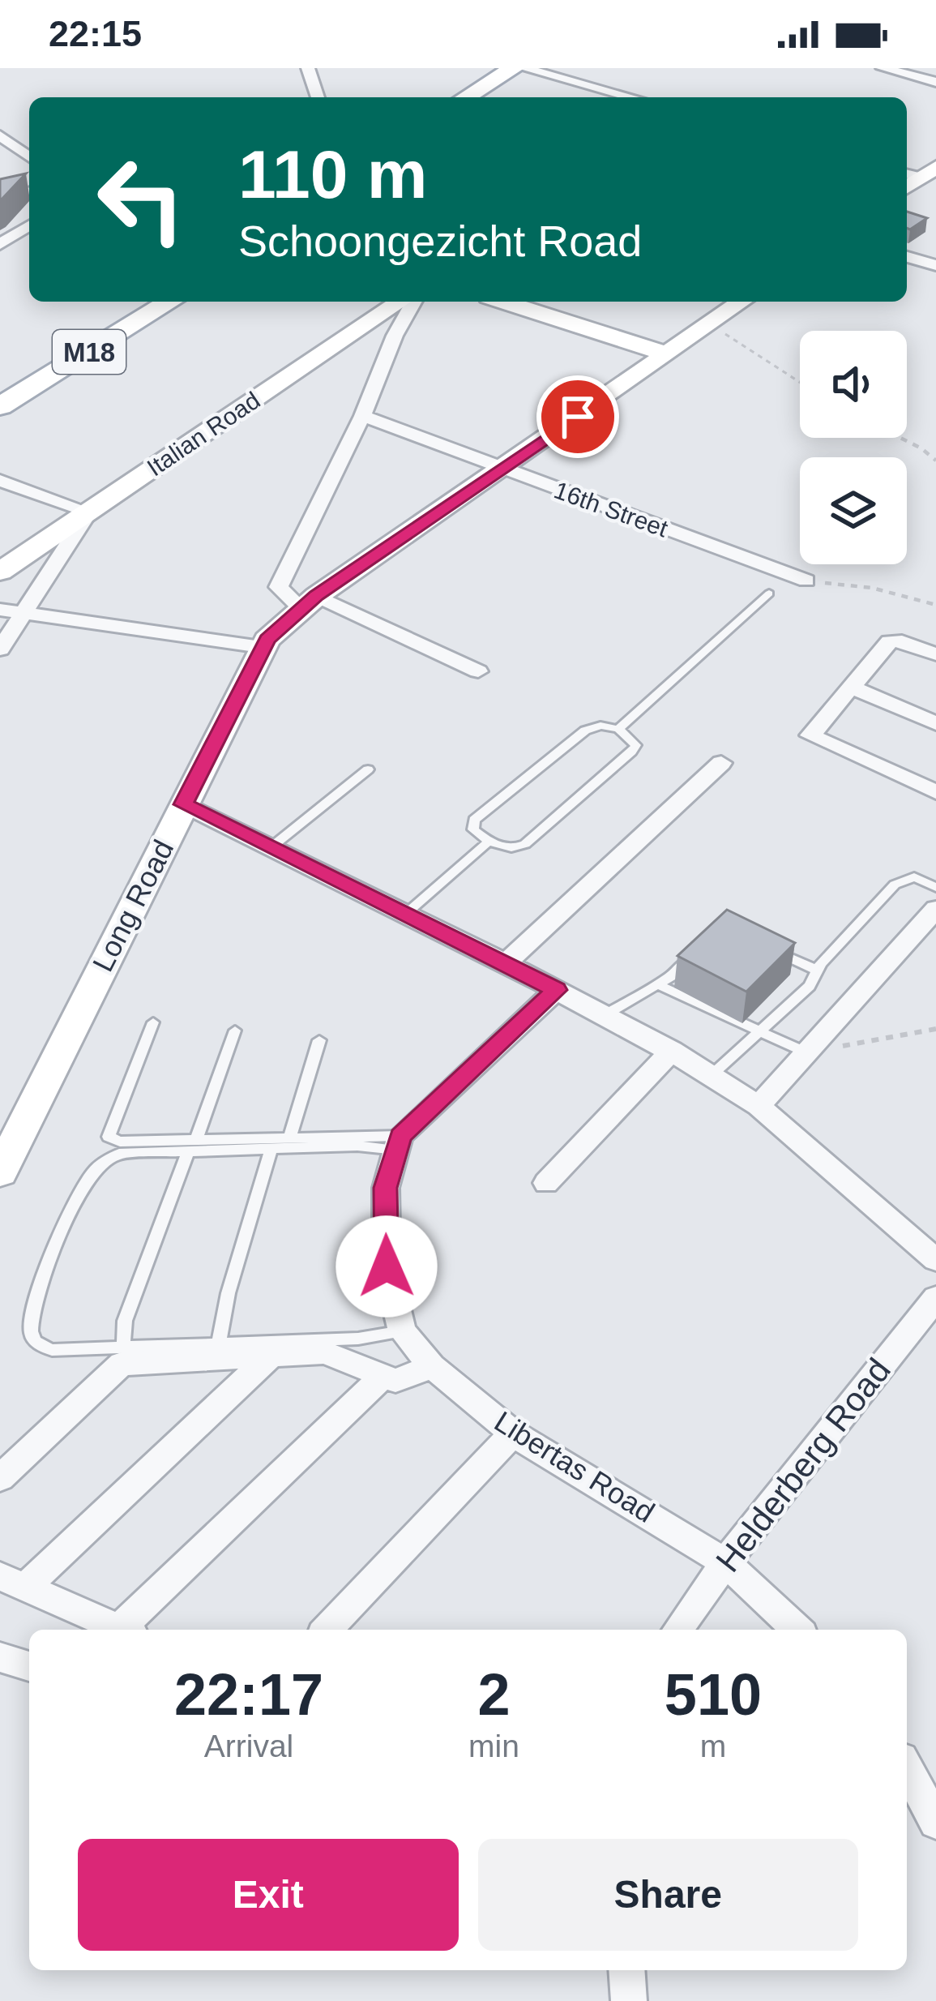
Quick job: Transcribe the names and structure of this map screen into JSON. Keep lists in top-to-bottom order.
{
  "streets": {
    "main road": ["M18", "Italian Road", "Long Road"],
    "street": ["16th Street", "Helderberg Road", "Libertas Road"]
  },
  "crossings": [
    ["Helderberg Road", "Libertas Road"]
  ],
  "page": {
    "status": "22:15",
    "turn": ["110 m", "Schoongezicht Road"],
    "eta": [
      "22:17",
      "Arrival",
      "2",
      "min",
      "510",
      "m"
    ],
    "buttons": ["Exit", "Share"]
  }
}
